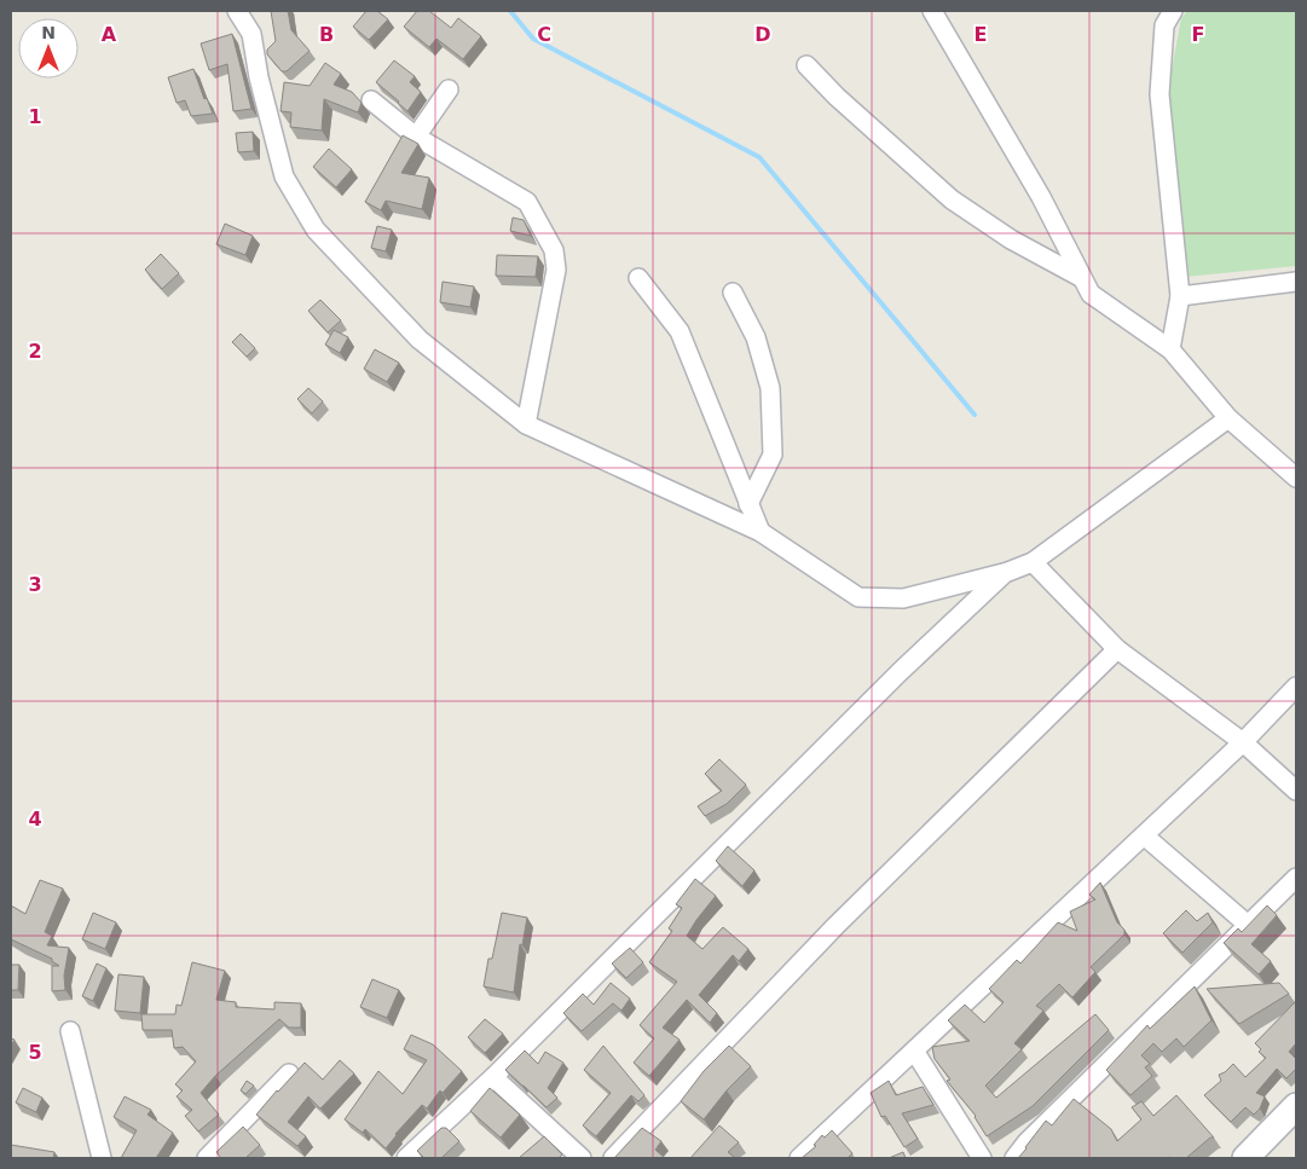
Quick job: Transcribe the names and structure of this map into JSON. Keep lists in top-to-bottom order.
{
  "north": "top",
  "grid": {
    "columns": [
      "A",
      "B",
      "C",
      "D",
      "E",
      "F"
    ],
    "rows": [
      "1",
      "2",
      "3",
      "4",
      "5"
    ]
  }
}
